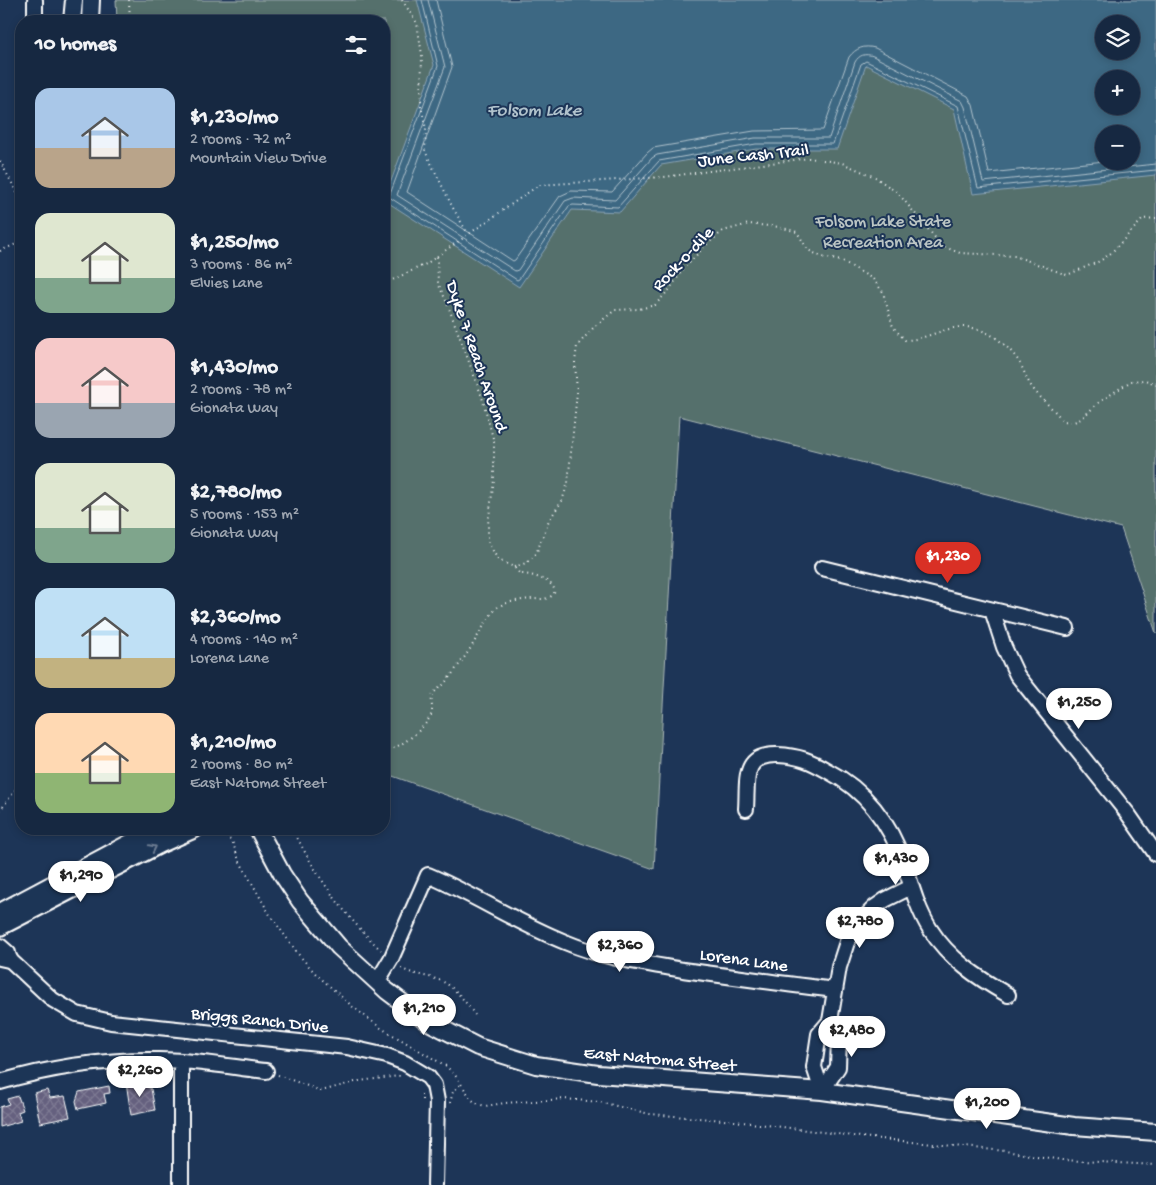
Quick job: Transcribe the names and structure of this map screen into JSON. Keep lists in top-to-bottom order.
{
  "streets": {
    "main road": ["East Natoma Street"],
    "street": ["Lorena Lane", "Briggs Ranch Drive"],
    "path": ["June Cash Trail", "Rock-o-dile", "Dyke 7 Reach Around"]
  },
  "crossings": [
    ["June Cash Trail", "Dyke 7 Reach Around"],
    ["Rock-o-dile", "Dyke 7 Reach Around"]
  ],
  "water": ["Folsom Lake"],
  "parks": ["Folsom Lake State Recreation Area"],
  "page": {
    "map_buttons": ["+", "−"],
    "heading": "10 homes",
    "list": [
      {
        "name": "$1,230/mo",
        "note": "2 rooms · 72 m² · Mountain View Drive"
      },
      {
        "name": "$1,250/mo",
        "note": "3 rooms · 86 m² · Elvies Lane"
      },
      {
        "name": "$1,430/mo",
        "note": "2 rooms · 78 m² · Gionata Way"
      },
      {
        "name": "$2,780/mo",
        "note": "5 rooms · 153 m² · Gionata Way"
      },
      {
        "name": "$2,360/mo",
        "note": "4 rooms · 140 m² · Lorena Lane"
      },
      {
        "name": "$1,210/mo",
        "note": "2 rooms · 80 m² · East Natoma Street"
      }
    ],
    "price": [
      "$1,230",
      "$1,250",
      "$1,430",
      "$1,290",
      "$2,780",
      "$2,360",
      "$1,210",
      "$2,480",
      "$2,260",
      "$1,200"
    ]
  }
}
